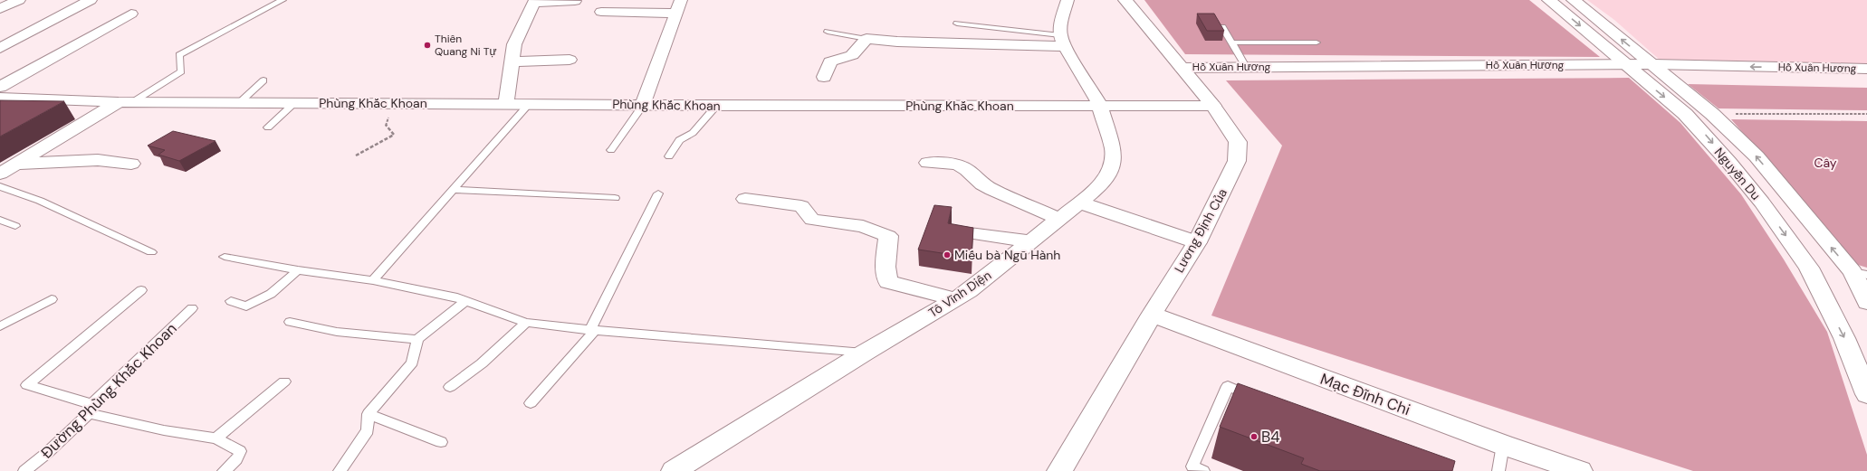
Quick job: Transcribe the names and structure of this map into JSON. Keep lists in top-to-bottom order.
{
  "streets": {
    "street": [
      "Hồ Xuân Hương",
      "Phùng Khắc Khoan",
      "Nguyễn Du",
      "Lương Định Của",
      "Tô Vĩnh Diện",
      "Mạc Đĩnh Chi"
    ],
    "lane": ["Đường Phùng Khắc Khoan"]
  },
  "crossings": [
    ["Hồ Xuân Hương", "Nguyễn Du"],
    ["Hồ Xuân Hương", "Lương Định Của"],
    ["Phùng Khắc Khoan", "Lương Định Của"],
    ["Phùng Khắc Khoan", "Tô Vĩnh Diện"],
    ["Lương Định Của", "Mạc Đĩnh Chi"]
  ],
  "parks": ["Cây"],
  "places": ["Thiên Quang Ni Tự", "Miếu bà Ngũ Hành", "B4"]
}
